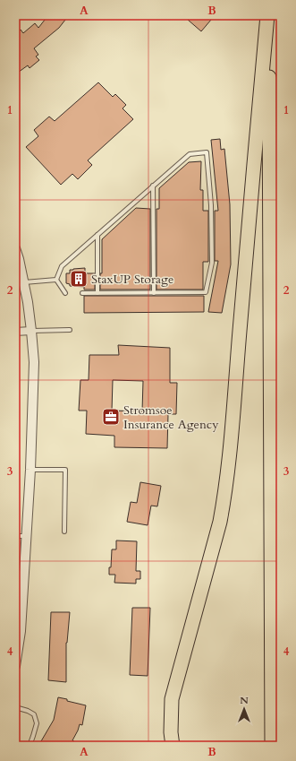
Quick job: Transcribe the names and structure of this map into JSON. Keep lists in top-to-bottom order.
{
  "places": {
    "building": ["StaxUP Storage"],
    "office": ["Stromsoe Insurance Agency"]
  },
  "north": "top",
  "grid": {
    "columns": ["A", "B"],
    "rows": [
      "1",
      "2",
      "3",
      "4"
    ]
  }
}
